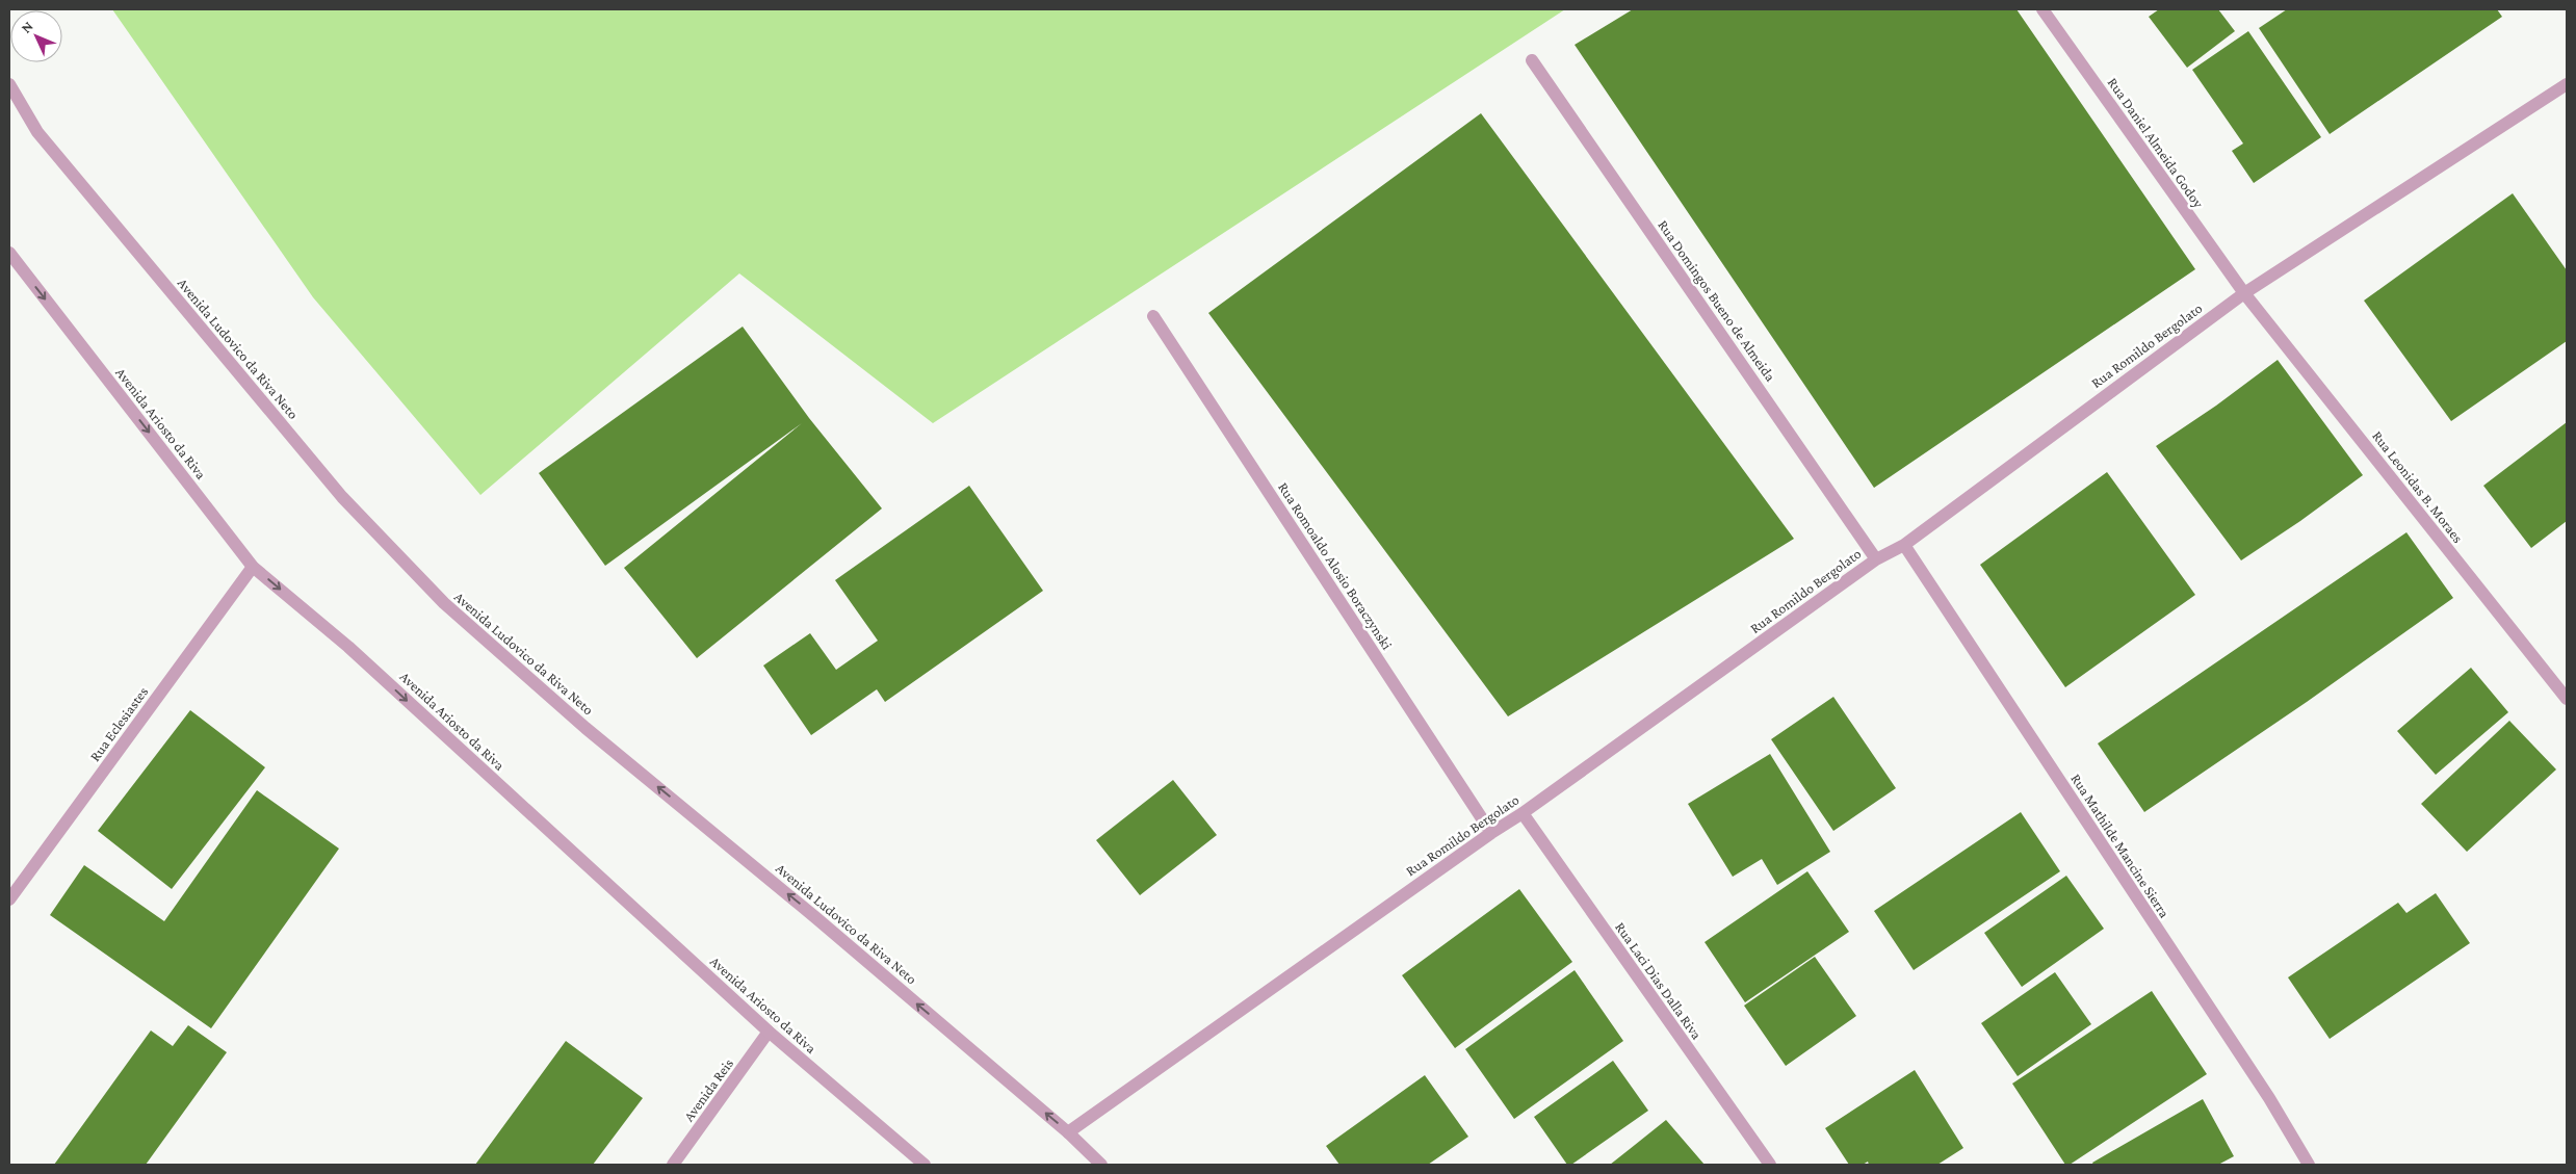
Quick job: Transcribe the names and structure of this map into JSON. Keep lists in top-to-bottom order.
{
  "streets": {
    "street": [
      "Rua Daniel Almeida Godoy",
      "Rua Domingos Bueno de Almeida",
      "Rua Romildo Bergolato",
      "Avenida Ludovico da Riva Neto",
      "Avenida Ariosto da Riva",
      "Rua Leonidas B. Moraes",
      "Rua Romoaldo Alosio Boraczynski",
      "Rua Eclesiastes",
      "Rua Mathilde Mancine Sierra",
      "Rua Laci Dias Dalla Riva",
      "Avenida Reis"
    ]
  },
  "crossings": [
    ["Rua Daniel Almeida Godoy", "Rua Romildo Bergolato"],
    ["Rua Daniel Almeida Godoy", "Rua Leonidas B. Moraes"],
    ["Rua Domingos Bueno de Almeida", "Rua Romildo Bergolato"],
    ["Rua Romildo Bergolato", "Avenida Ludovico da Riva Neto"],
    ["Rua Romildo Bergolato", "Rua Leonidas B. Moraes"],
    ["Rua Romildo Bergolato", "Rua Romoaldo Alosio Boraczynski"],
    ["Rua Romildo Bergolato", "Rua Mathilde Mancine Sierra"],
    ["Rua Romildo Bergolato", "Rua Laci Dias Dalla Riva"],
    ["Avenida Ariosto da Riva", "Rua Eclesiastes"],
    ["Avenida Ariosto da Riva", "Avenida Reis"]
  ],
  "one_way": ["Avenida Ludovico da Riva Neto", "Avenida Ariosto da Riva"],
  "north": "top left"
}
